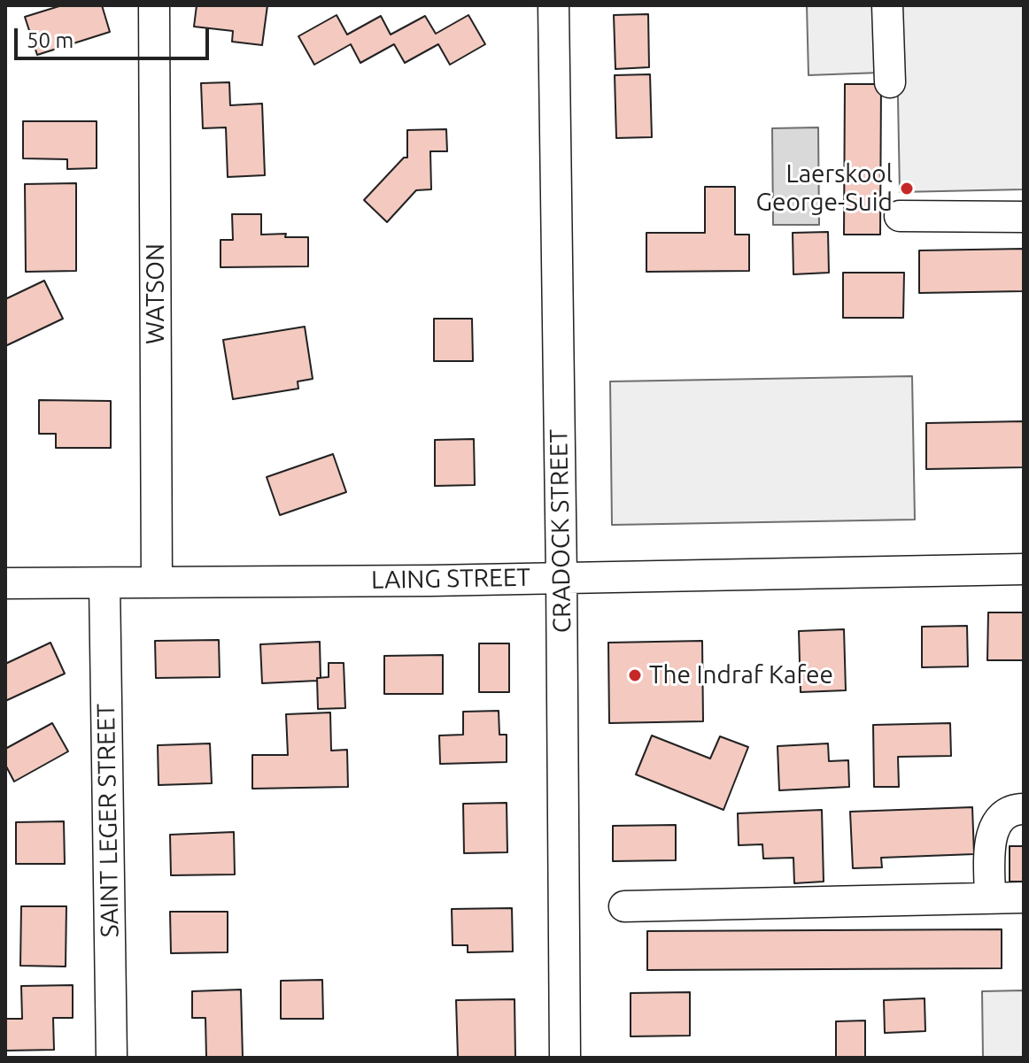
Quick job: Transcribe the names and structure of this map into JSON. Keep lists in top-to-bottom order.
{
  "streets": {
    "street": [
      "WATSON",
      "CRADOCK STREET",
      "LAING STREET",
      "SAINT LEGER STREET"
    ]
  },
  "crossings": [
    ["WATSON", "LAING STREET"],
    ["CRADOCK STREET", "LAING STREET"],
    ["LAING STREET", "SAINT LEGER STREET"]
  ],
  "places": ["Laerskool George-Suid", "The Indraf Kafee"],
  "scale_bar": "50 m"
}
